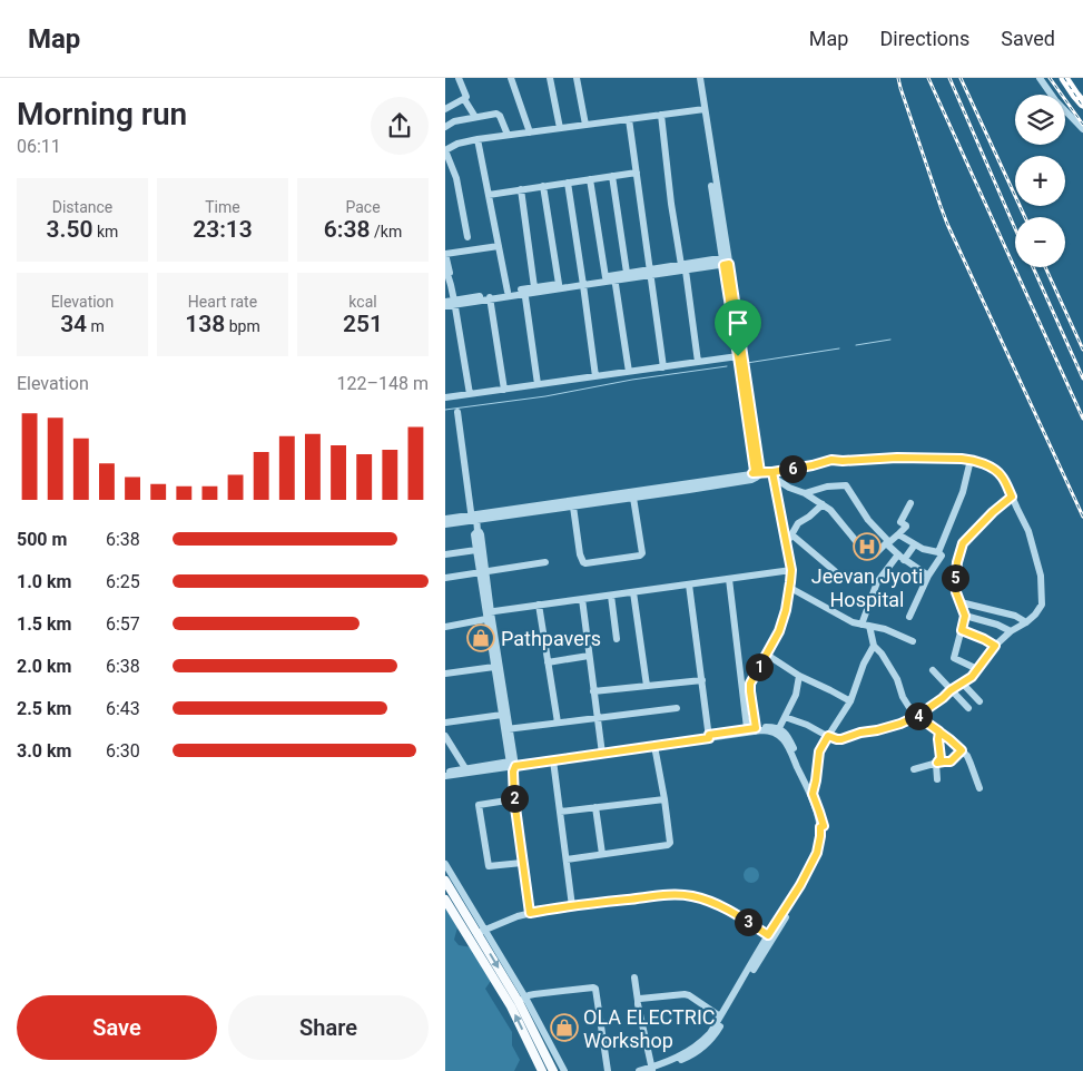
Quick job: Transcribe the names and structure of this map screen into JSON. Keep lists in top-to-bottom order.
{
  "places": {
    "hospital": ["Jeevan Jyoti Hospital"],
    "shop": ["Pathpavers", "OLA ELECTRIC Workshop"]
  },
  "page": {
    "header": "Map",
    "nav": ["Map", "Directions", "Saved"],
    "heading": ["Morning run", "06:11"],
    "map_buttons": ["+", "−"],
    "stats": [
      ["Distance", "3.50 km"],
      ["Time", "23:13"],
      ["Pace", "6:38 /km"],
      ["Elevation", "34 m"],
      ["Heart rate", "138 bpm"],
      ["kcal", "251"]
    ],
    "chart": ["Elevation", "122–148 m"],
    "pins": [
      "6",
      "5",
      "1",
      "4",
      "2",
      "3"
    ],
    "list": [
      {
        "name": "500 m",
        "note": "6:38"
      },
      {
        "name": "1.0 km",
        "note": "6:25"
      },
      {
        "name": "1.5 km",
        "note": "6:57"
      },
      {
        "name": "2.0 km",
        "note": "6:38"
      },
      {
        "name": "2.5 km",
        "note": "6:43"
      },
      {
        "name": "3.0 km",
        "note": "6:30"
      }
    ],
    "buttons": ["Save", "Share"]
  }
}
